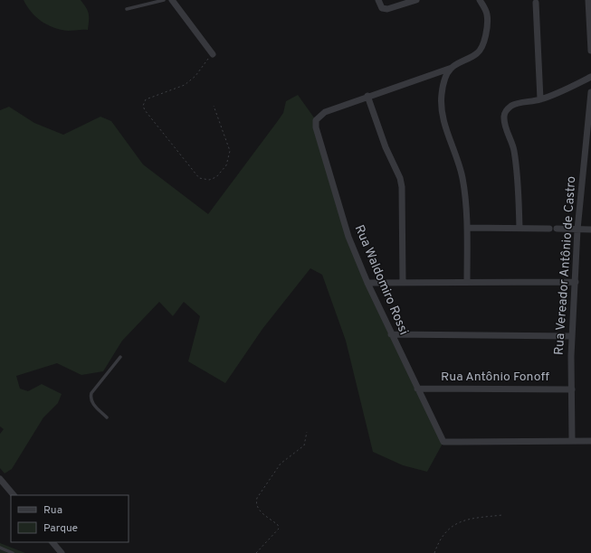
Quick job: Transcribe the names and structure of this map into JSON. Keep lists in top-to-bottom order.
{
  "streets": {
    "street": ["Rua Vereador Antônio de Castro", "Rua Waldomiro Rossi", "Rua Antônio Fonoff"]
  },
  "crossings": [
    ["Rua Vereador Antônio de Castro", "Rua Waldomiro Rossi"],
    ["Rua Vereador Antônio de Castro", "Rua Antônio Fonoff"],
    ["Rua Waldomiro Rossi", "Rua Antônio Fonoff"]
  ],
  "legend": ["Rua", "Parque"]
}
